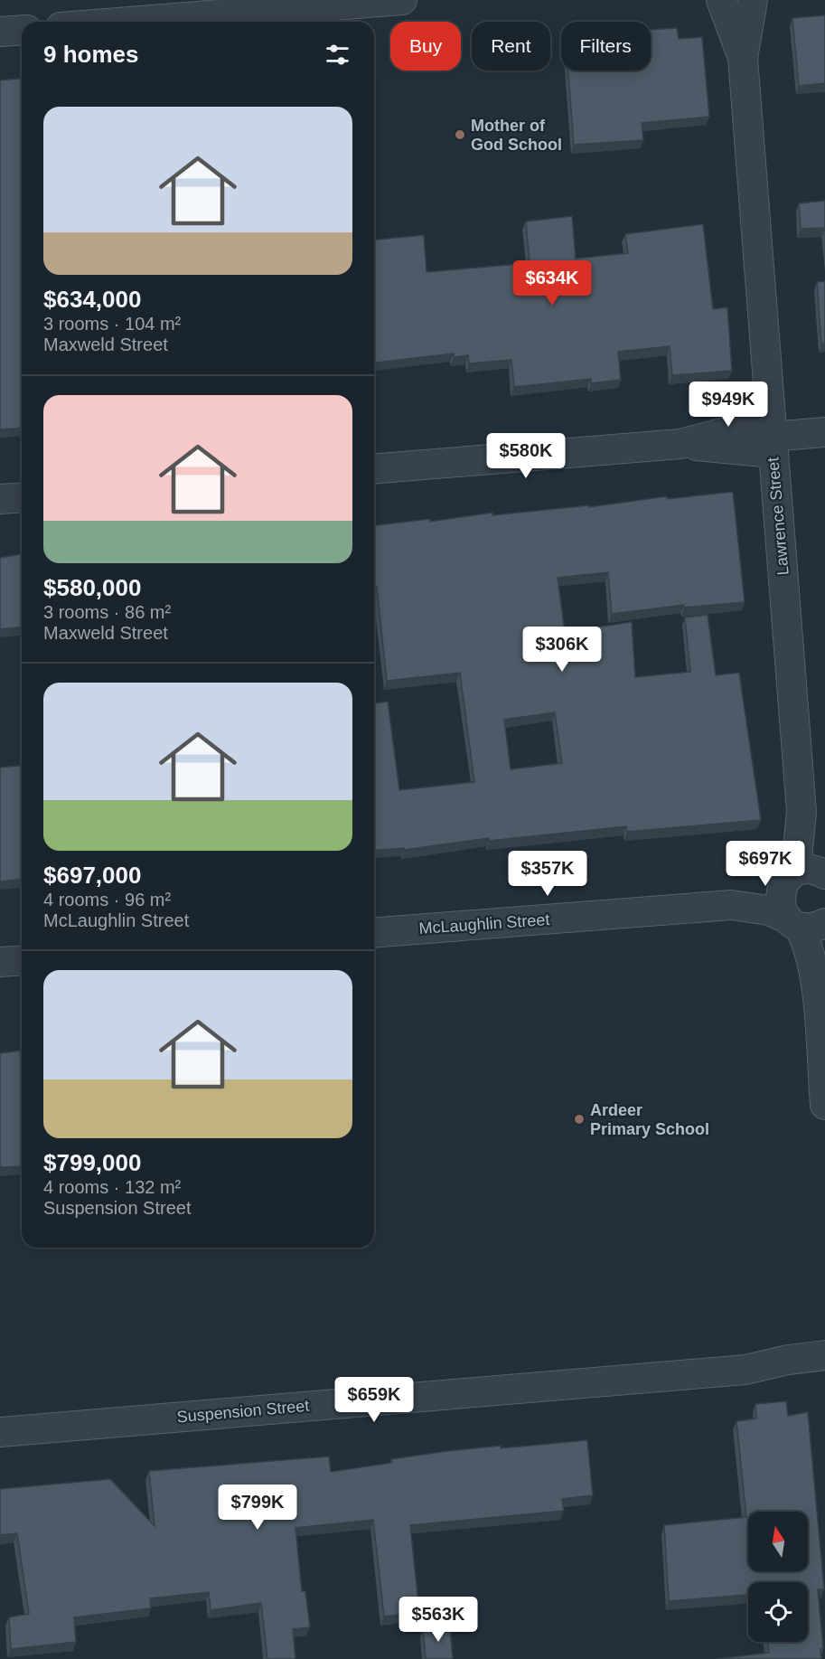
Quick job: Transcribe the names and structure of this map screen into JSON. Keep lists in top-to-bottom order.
{
  "streets": {
    "street": ["Lawrence Street", "McLaughlin Street", "Suspension Street"]
  },
  "crossings": [
    ["Lawrence Street", "McLaughlin Street"]
  ],
  "places": ["Mother of God School", "Ardeer Primary School"],
  "north": "top",
  "page": {
    "chip": ["Buy", "Rent", "Filters"],
    "heading": "9 homes",
    "list": [
      {
        "name": "$634,000",
        "note": "3 rooms · 104 m² · Maxweld Street"
      },
      {
        "name": "$580,000",
        "note": "3 rooms · 86 m² · Maxweld Street"
      },
      {
        "name": "$697,000",
        "note": "4 rooms · 96 m² · McLaughlin Street"
      },
      {
        "name": "$799,000",
        "note": "4 rooms · 132 m² · Suspension Street"
      }
    ],
    "price": [
      "$634K",
      "$949K",
      "$580K",
      "$306K",
      "$697K",
      "$357K",
      "$659K",
      "$799K",
      "$563K"
    ]
  }
}
